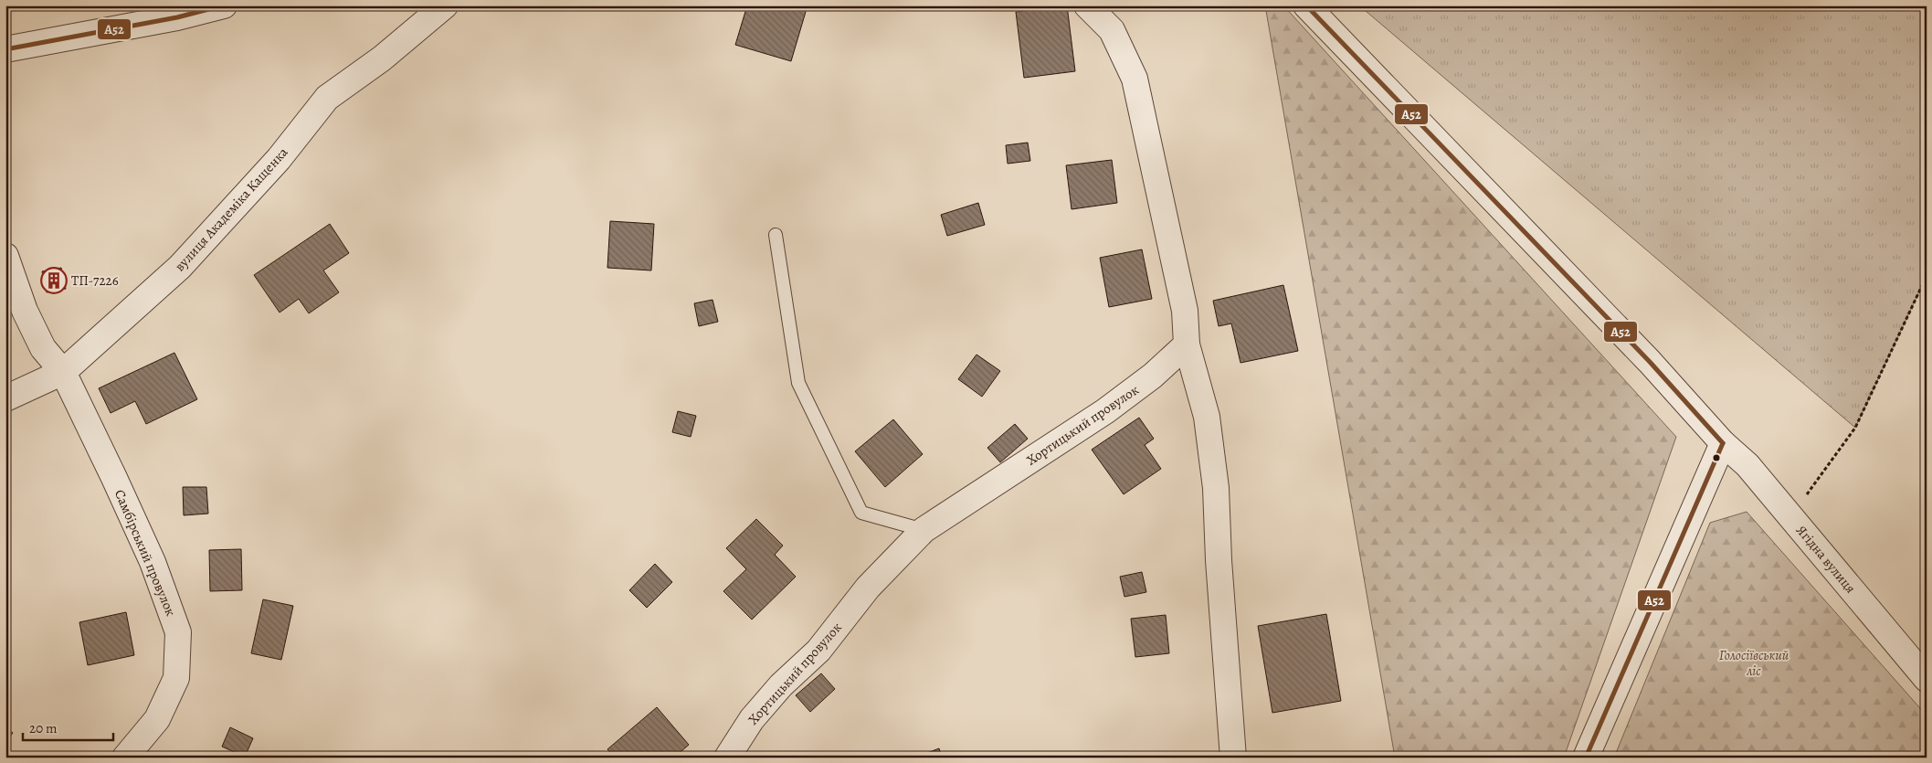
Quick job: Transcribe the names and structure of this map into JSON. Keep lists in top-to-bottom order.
{
  "streets": {
    "street": [
      "вулиця Академіка Кащенка",
      "Хортицький провулок",
      "Самбірський провулок",
      "Ягідна вулиця"
    ]
  },
  "crossings": [
    ["вулиця Академіка Кащенка", "Самбірський провулок"]
  ],
  "parks": ["Голосіївський ліс"],
  "places": {
    "building": ["ТП-7226"]
  },
  "lines": ["transit line А52"],
  "scale_bar": "20 m"
}
